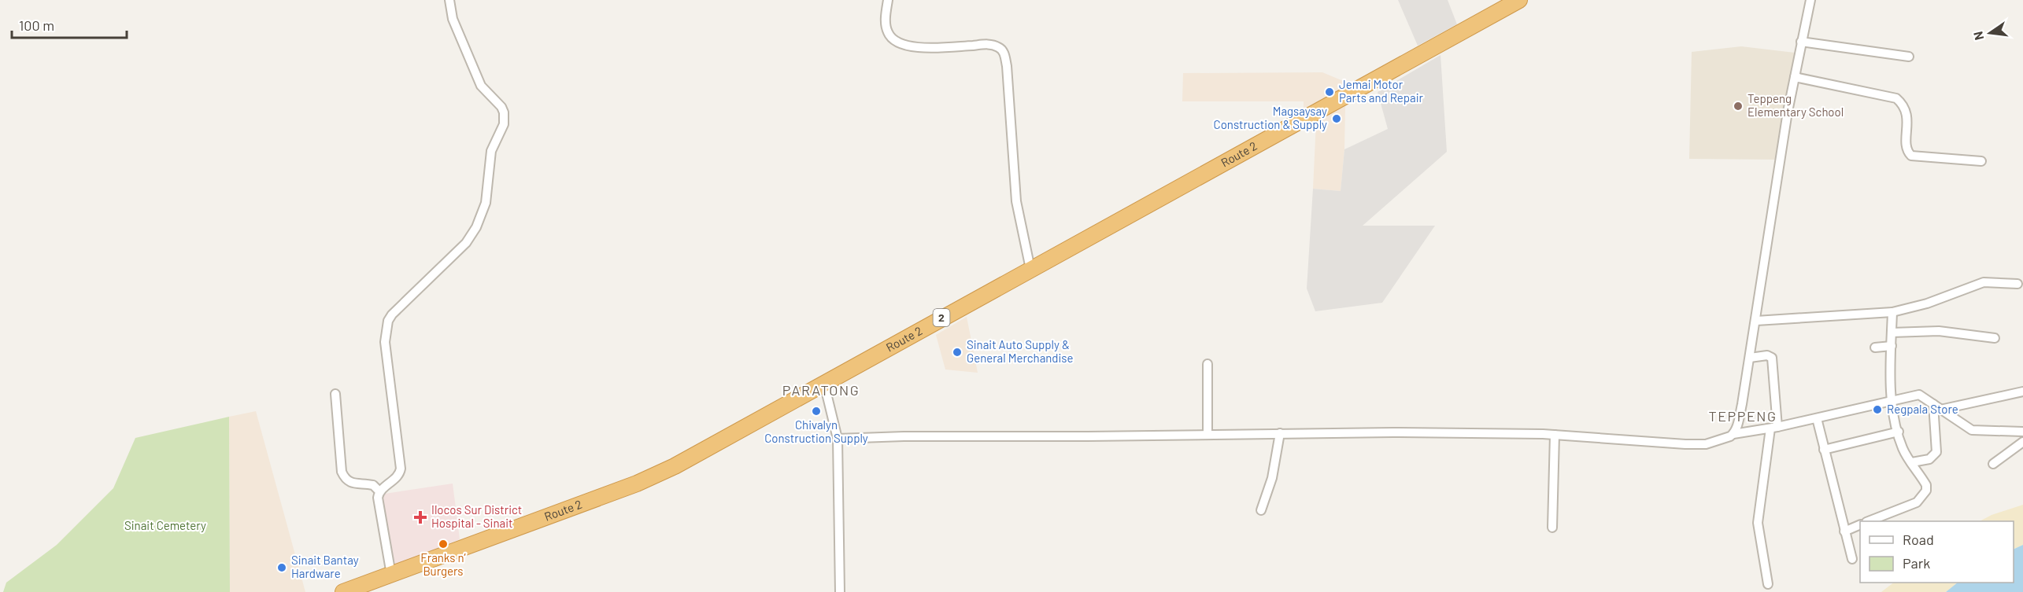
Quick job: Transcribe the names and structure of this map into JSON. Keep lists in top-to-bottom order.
{
  "streets": {
    "highway": ["Route 2", "2"]
  },
  "districts": ["PARATONG", "TEPPENG"],
  "parks": ["Sinait Cemetery"],
  "places": {
    "other": [
      "Jemai Motor Parts and Repair",
      "Teppeng Elementary School",
      "Magsaysay Construction & Supply",
      "Sinait Auto Supply & General Merchandise",
      "Regpala Store",
      "Chivalyn Construction Supply",
      "Franks n’ Burgers",
      "Sinait Bantay Hardware"
    ],
    "health": ["Ilocos Sur District Hospital - Sinait"]
  },
  "legend": ["Road", "Park"],
  "scale_bar": "100 m",
  "north": "left"
}
